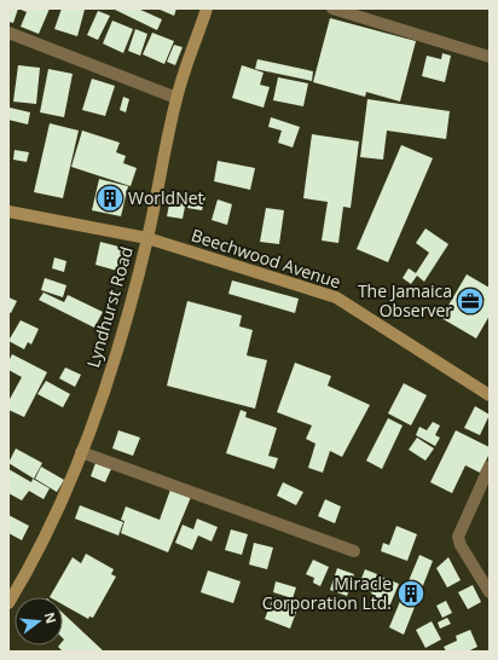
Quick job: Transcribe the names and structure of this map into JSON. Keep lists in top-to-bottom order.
{
  "streets": {
    "main road": ["Beechwood Avenue", "Lyndhurst Road"]
  },
  "crossings": [
    ["Beechwood Avenue", "Lyndhurst Road"]
  ],
  "places": {
    "building": ["WorldNet", "Miracle Corporation Ltd."],
    "office": ["The Jamaica Observer"]
  },
  "north": "right"
}
